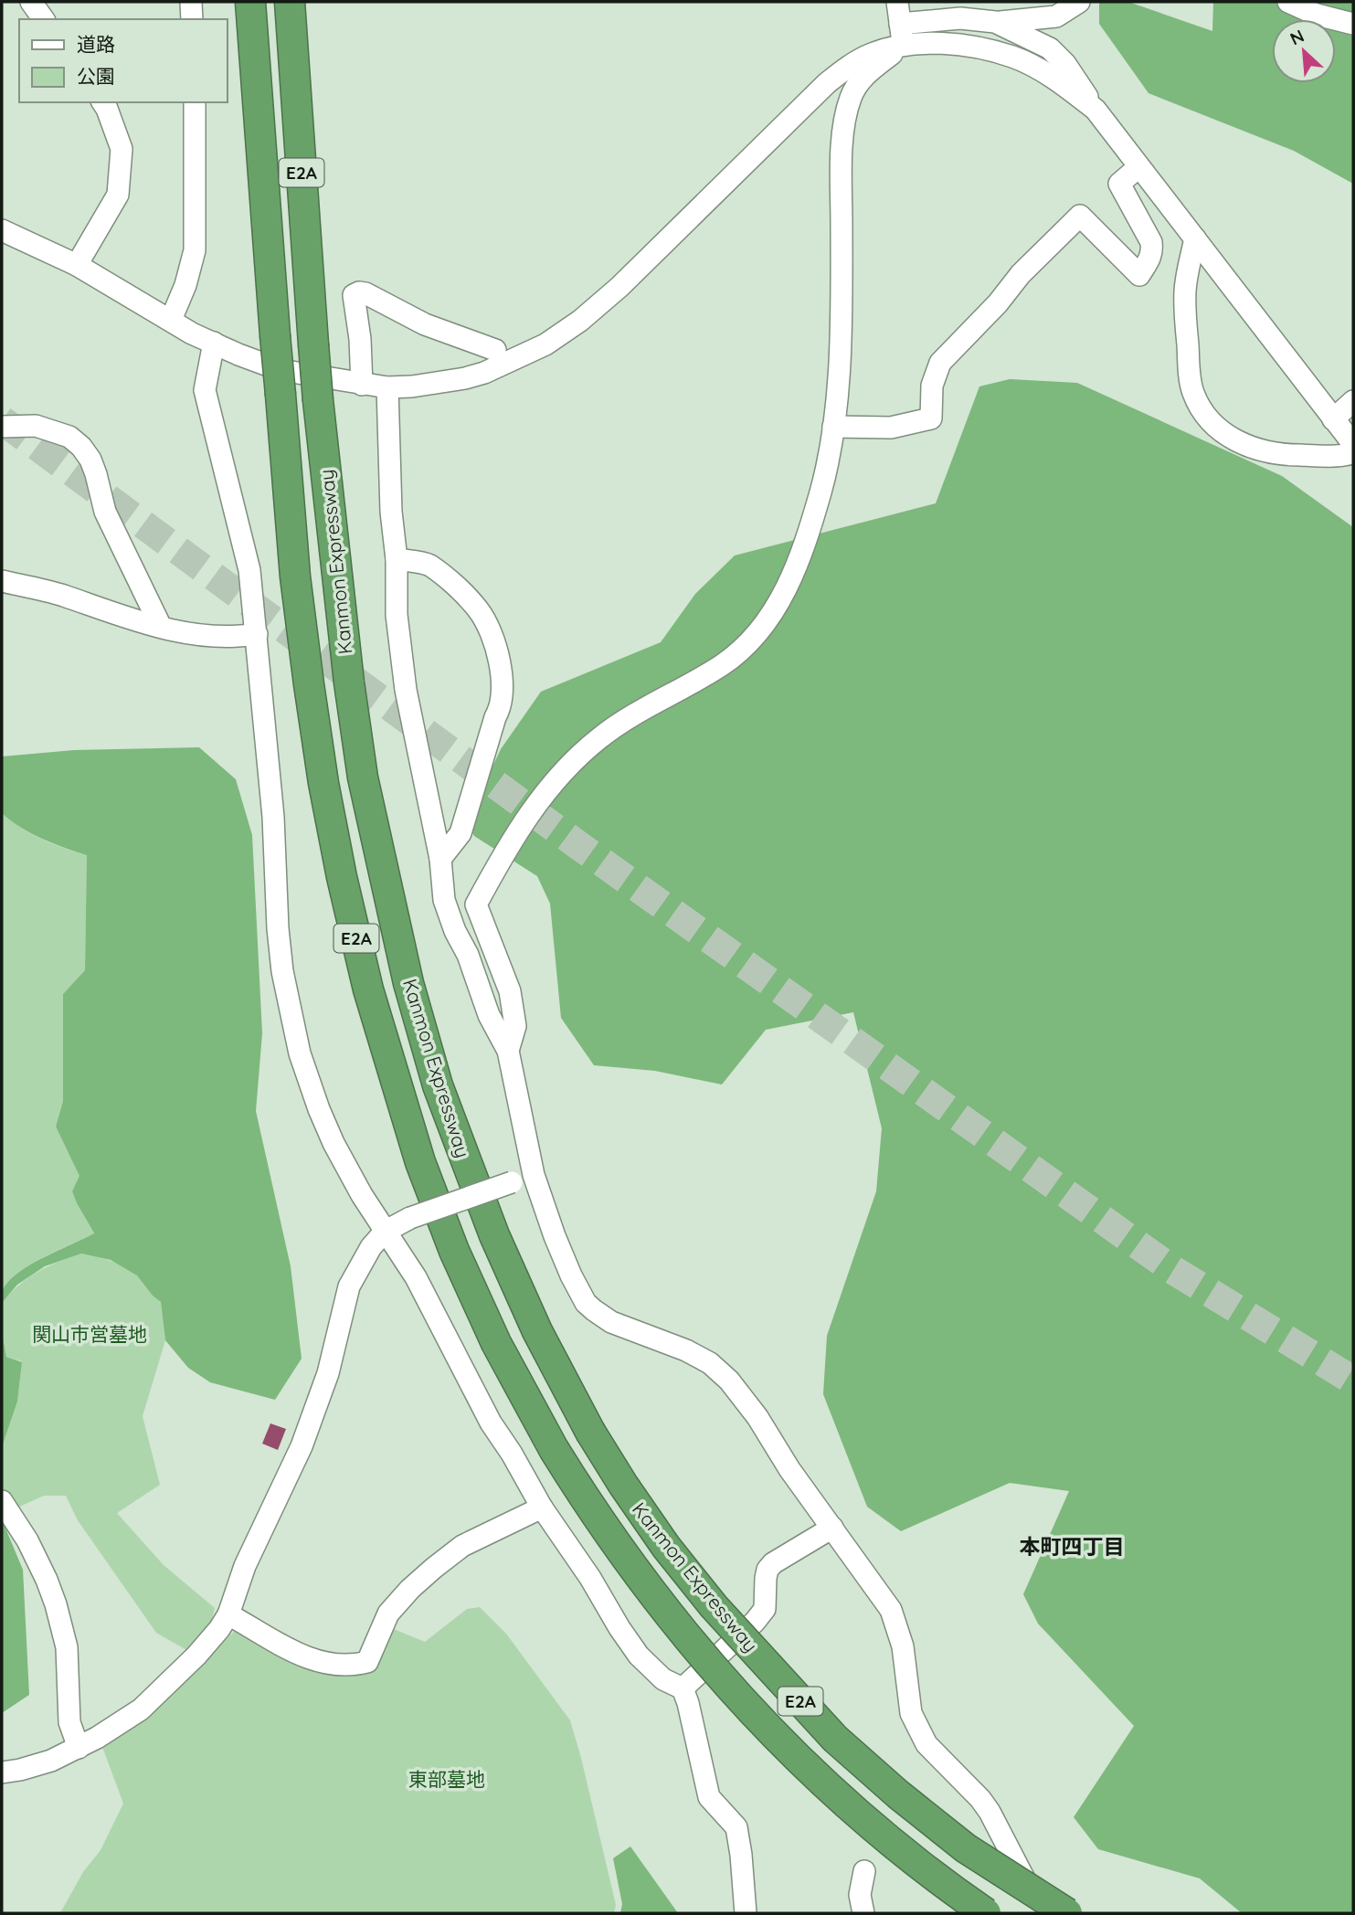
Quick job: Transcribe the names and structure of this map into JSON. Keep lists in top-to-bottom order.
{
  "streets": {
    "highway": ["E2A", "Kanmon Expressway"]
  },
  "districts": ["本町四丁目"],
  "parks": ["関山市営墓地", "東部墓地"],
  "legend": ["道路", "公園"],
  "north": "top left"
}
